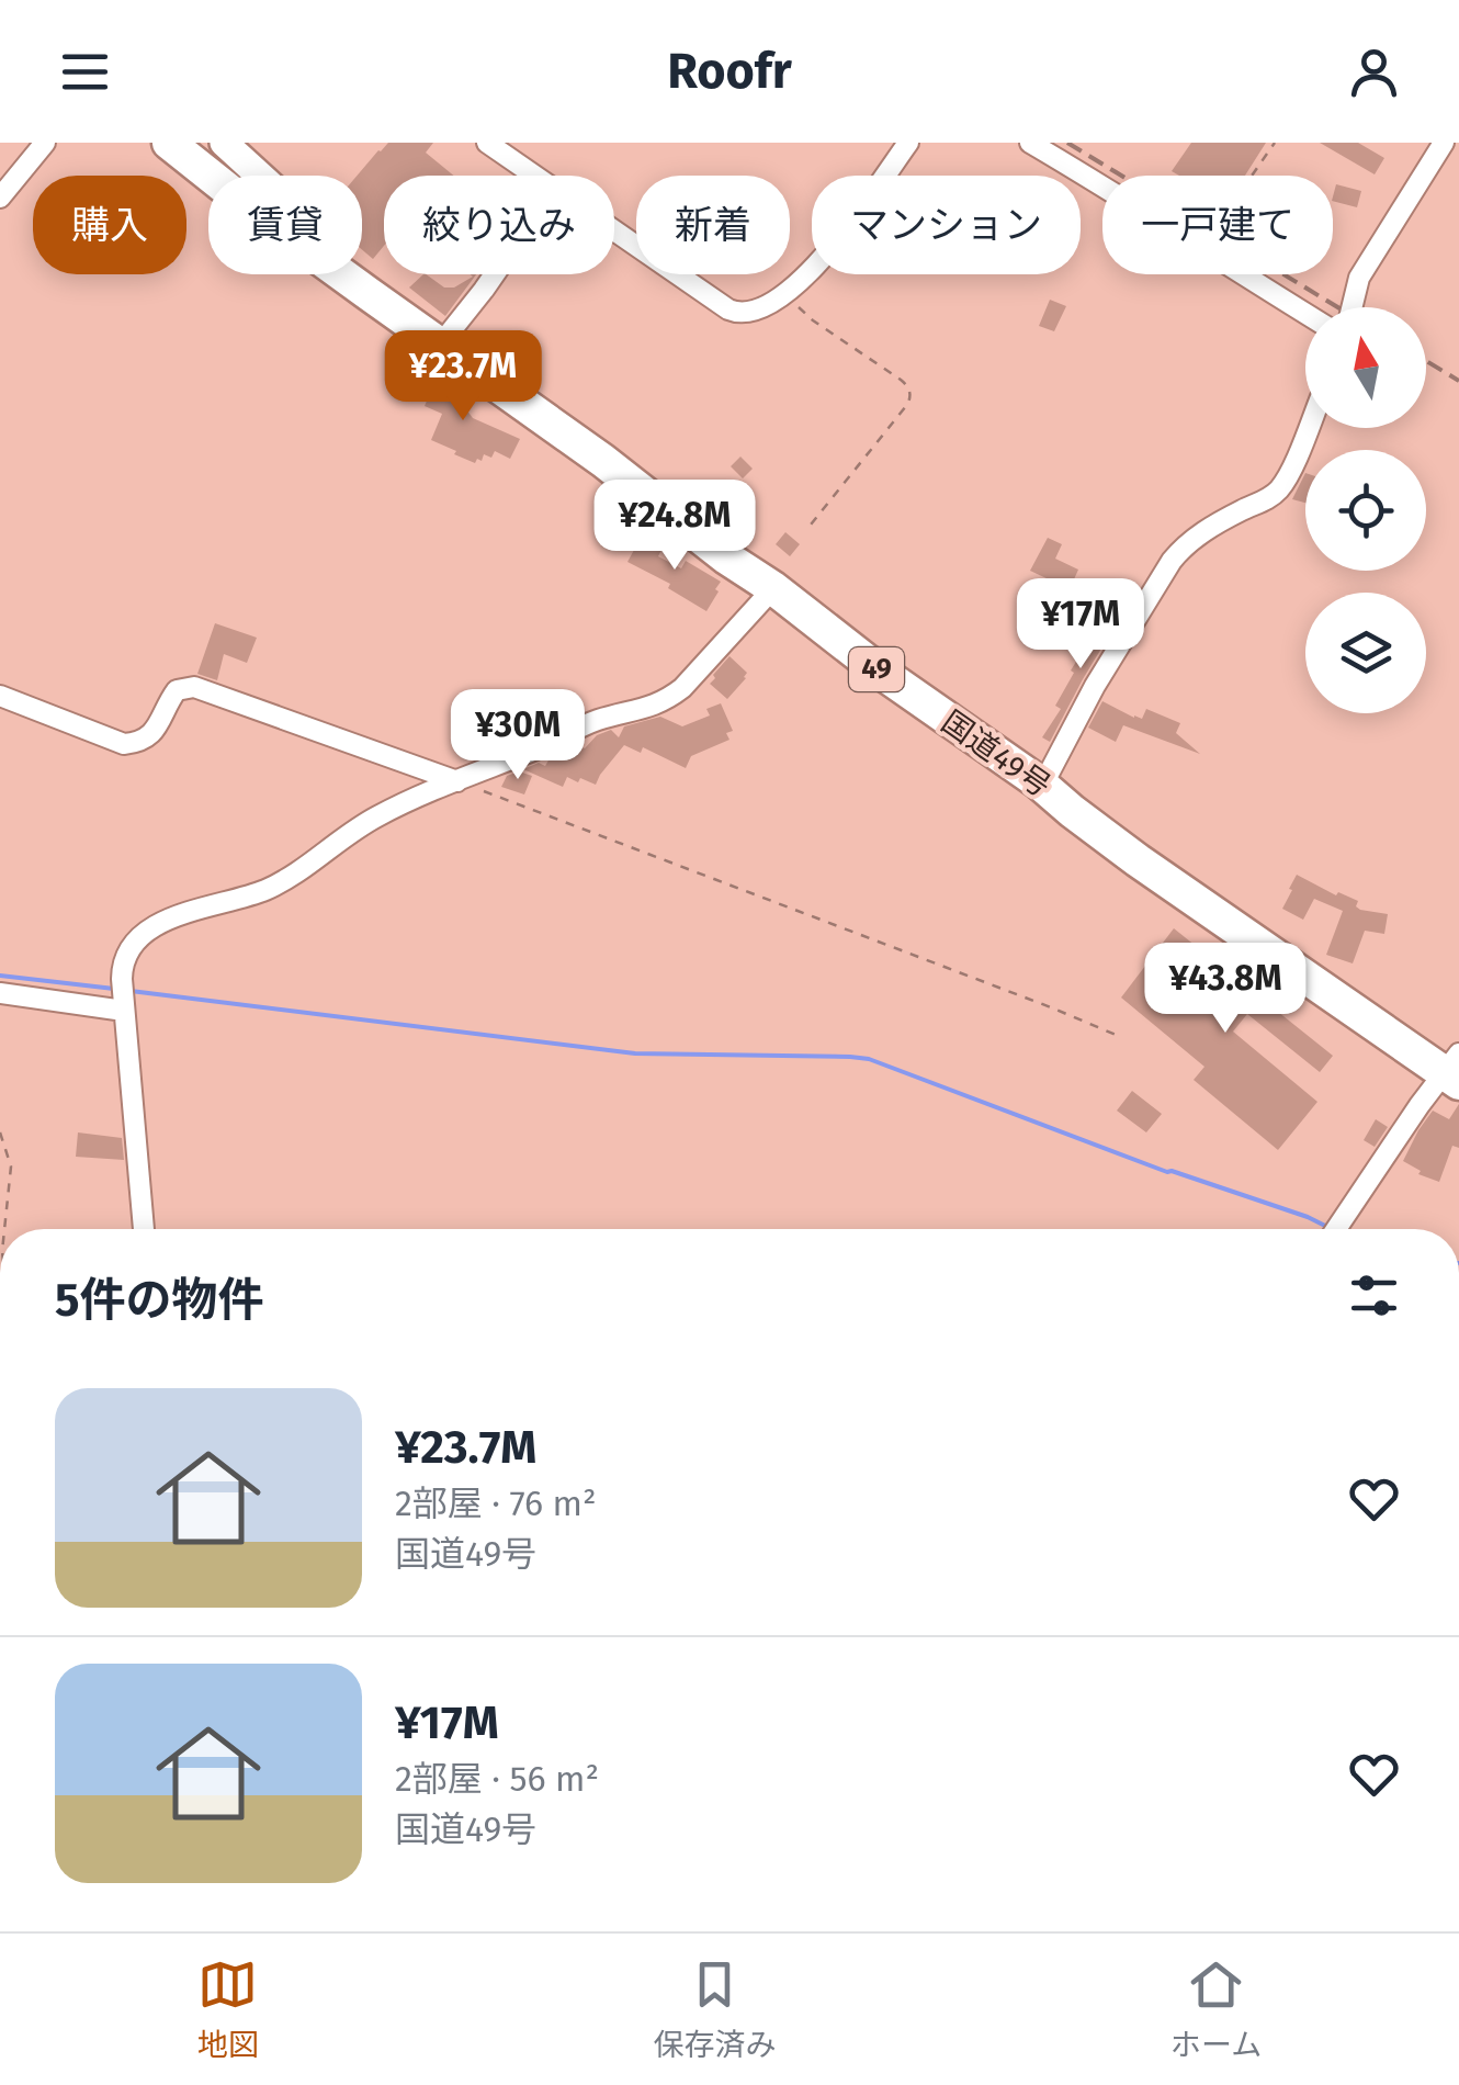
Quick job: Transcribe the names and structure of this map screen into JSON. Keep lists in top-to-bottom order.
{
  "streets": {
    "highway": ["49", "国道49号"]
  },
  "north": "top",
  "page": {
    "header": "Roofr",
    "chip": [
      "購入",
      "賃貸",
      "絞り込み",
      "新着",
      "マンション",
      "一戸建て"
    ],
    "price": [
      "¥23.7M",
      "¥24.8M",
      "¥17M",
      "¥30M",
      "¥43.8M"
    ],
    "heading": "5件の物件",
    "list": [
      {
        "name": "¥23.7M",
        "note": "2部屋 · 76 m² · 国道49号"
      },
      {
        "name": "¥17M",
        "note": "2部屋 · 56 m² · 国道49号"
      }
    ],
    "tabs": ["地図", "保存済み", "ホーム"]
  }
}
